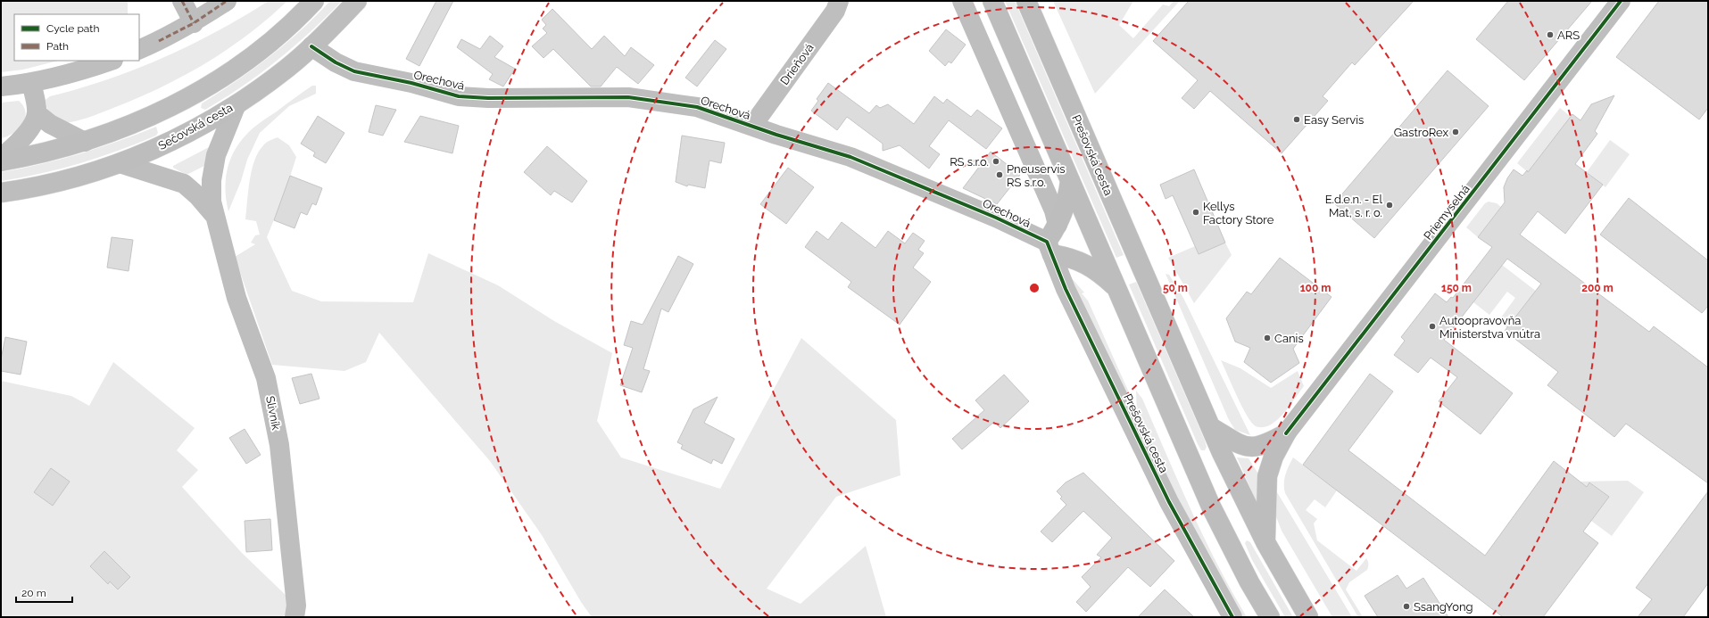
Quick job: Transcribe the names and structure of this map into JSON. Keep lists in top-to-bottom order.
{
  "streets": {
    "main road": ["Sečovská cesta", "Prešovská cesta"],
    "street": [
      "Drieňová",
      "Orechová",
      "Priemyselná",
      "Slivník"
    ]
  },
  "crossings": [
    ["Drieňová", "Orechová"],
    ["Orechová", "Sečovská cesta"],
    ["Orechová", "Prešovská cesta"],
    ["Sečovská cesta", "Slivník"]
  ],
  "places": [
    "ARS",
    "Easy Servis",
    "GastroRex",
    "RS s.r.o.",
    "Pneuservis RS s.r.o.",
    "E.d.e.n. - El Mat, s. r. o.",
    "Kellys Factory Store",
    "Autoopravovňa Ministerstva vnútra",
    "Canis",
    "SsangYong"
  ],
  "legend": ["Cycle path", "Path"],
  "scale_bar": "20 m",
  "rings": [
    "50 m",
    "100 m",
    "150 m",
    "200 m"
  ]
}
